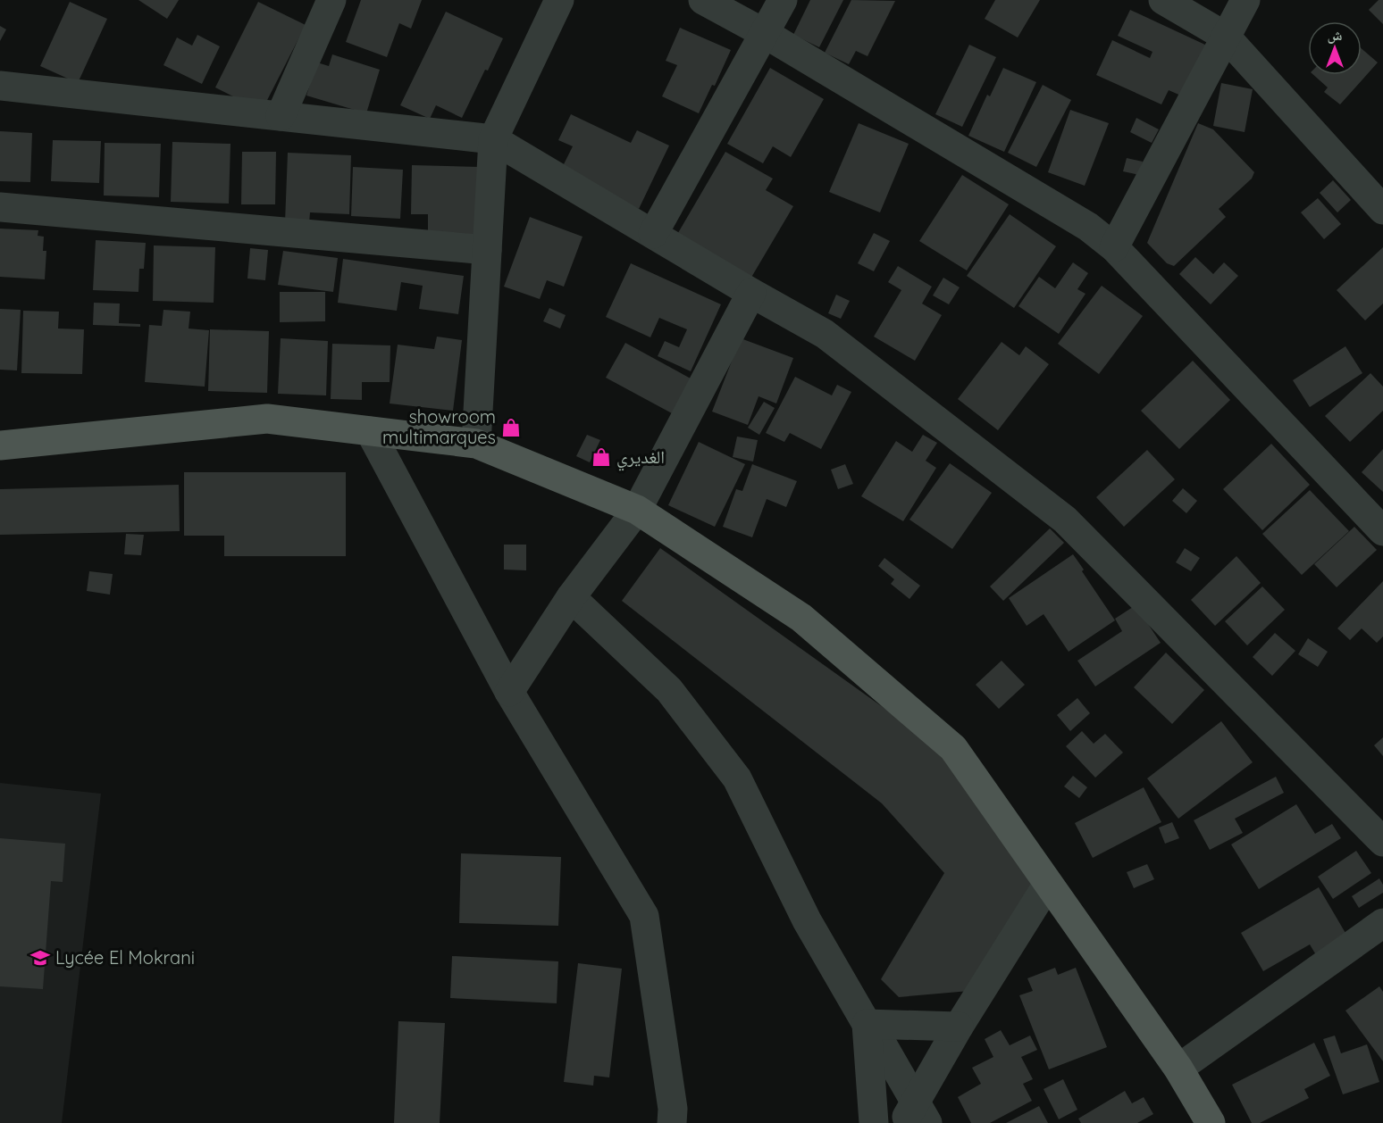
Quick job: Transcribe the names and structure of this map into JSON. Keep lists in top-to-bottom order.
{
  "places": {
    "shop": ["showroom multimarques", "الغديري"],
    "school or university": ["Lycée El Mokrani"]
  },
  "north": "top"
}
